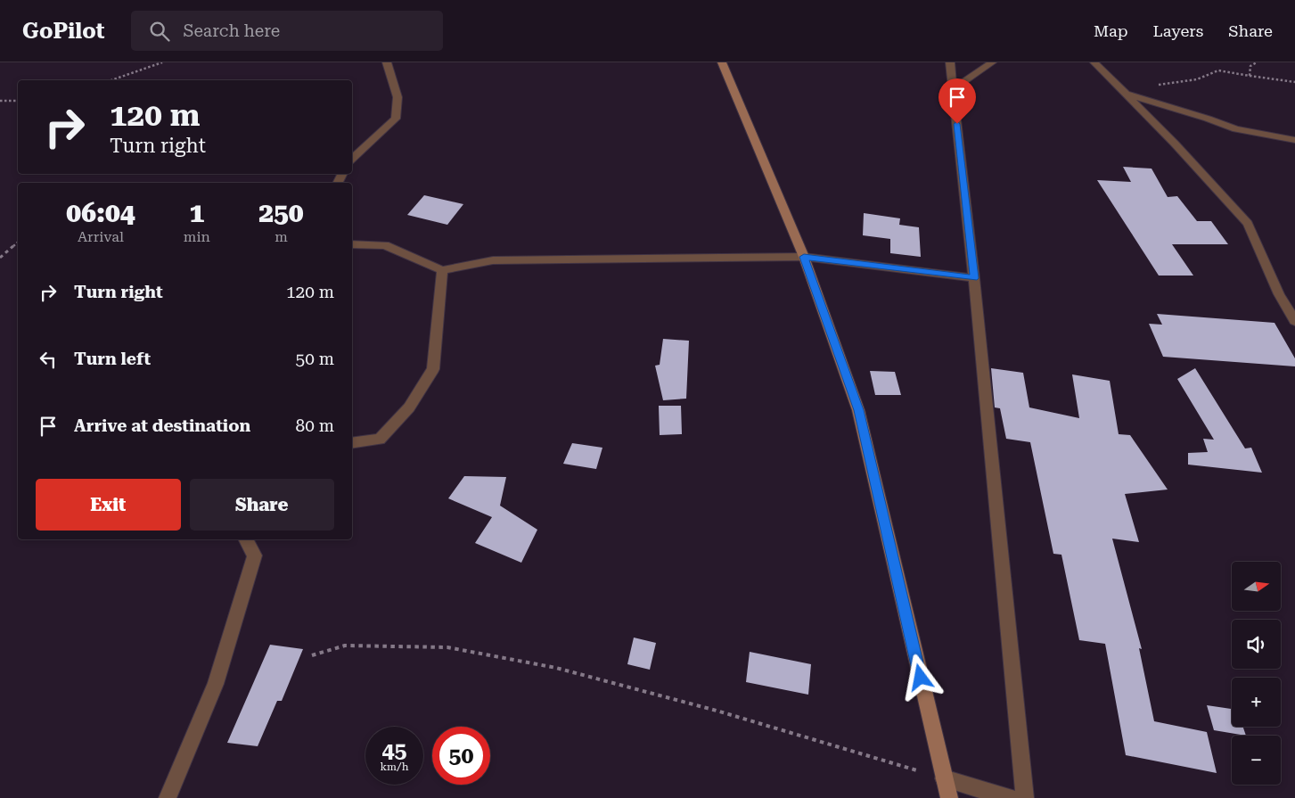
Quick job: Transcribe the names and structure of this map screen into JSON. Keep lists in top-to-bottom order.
{
  "north": "right",
  "page": {
    "header": "GoPilot",
    "search": "Search here",
    "nav": ["Map", "Layers", "Share"],
    "turn": ["120 m", "Turn right"],
    "eta": [
      "06:04",
      "Arrival",
      "1",
      "min",
      "250",
      "m"
    ],
    "list": [
      {
        "name": "Turn right",
        "value": "120 m"
      },
      {
        "name": "Turn left",
        "value": "50 m"
      },
      {
        "name": "Arrive at destination",
        "value": "80 m"
      }
    ],
    "buttons": ["Exit", "Share"],
    "map_buttons": ["+", "−"],
    "speed": "45 km/h",
    "limit": "50"
  }
}
